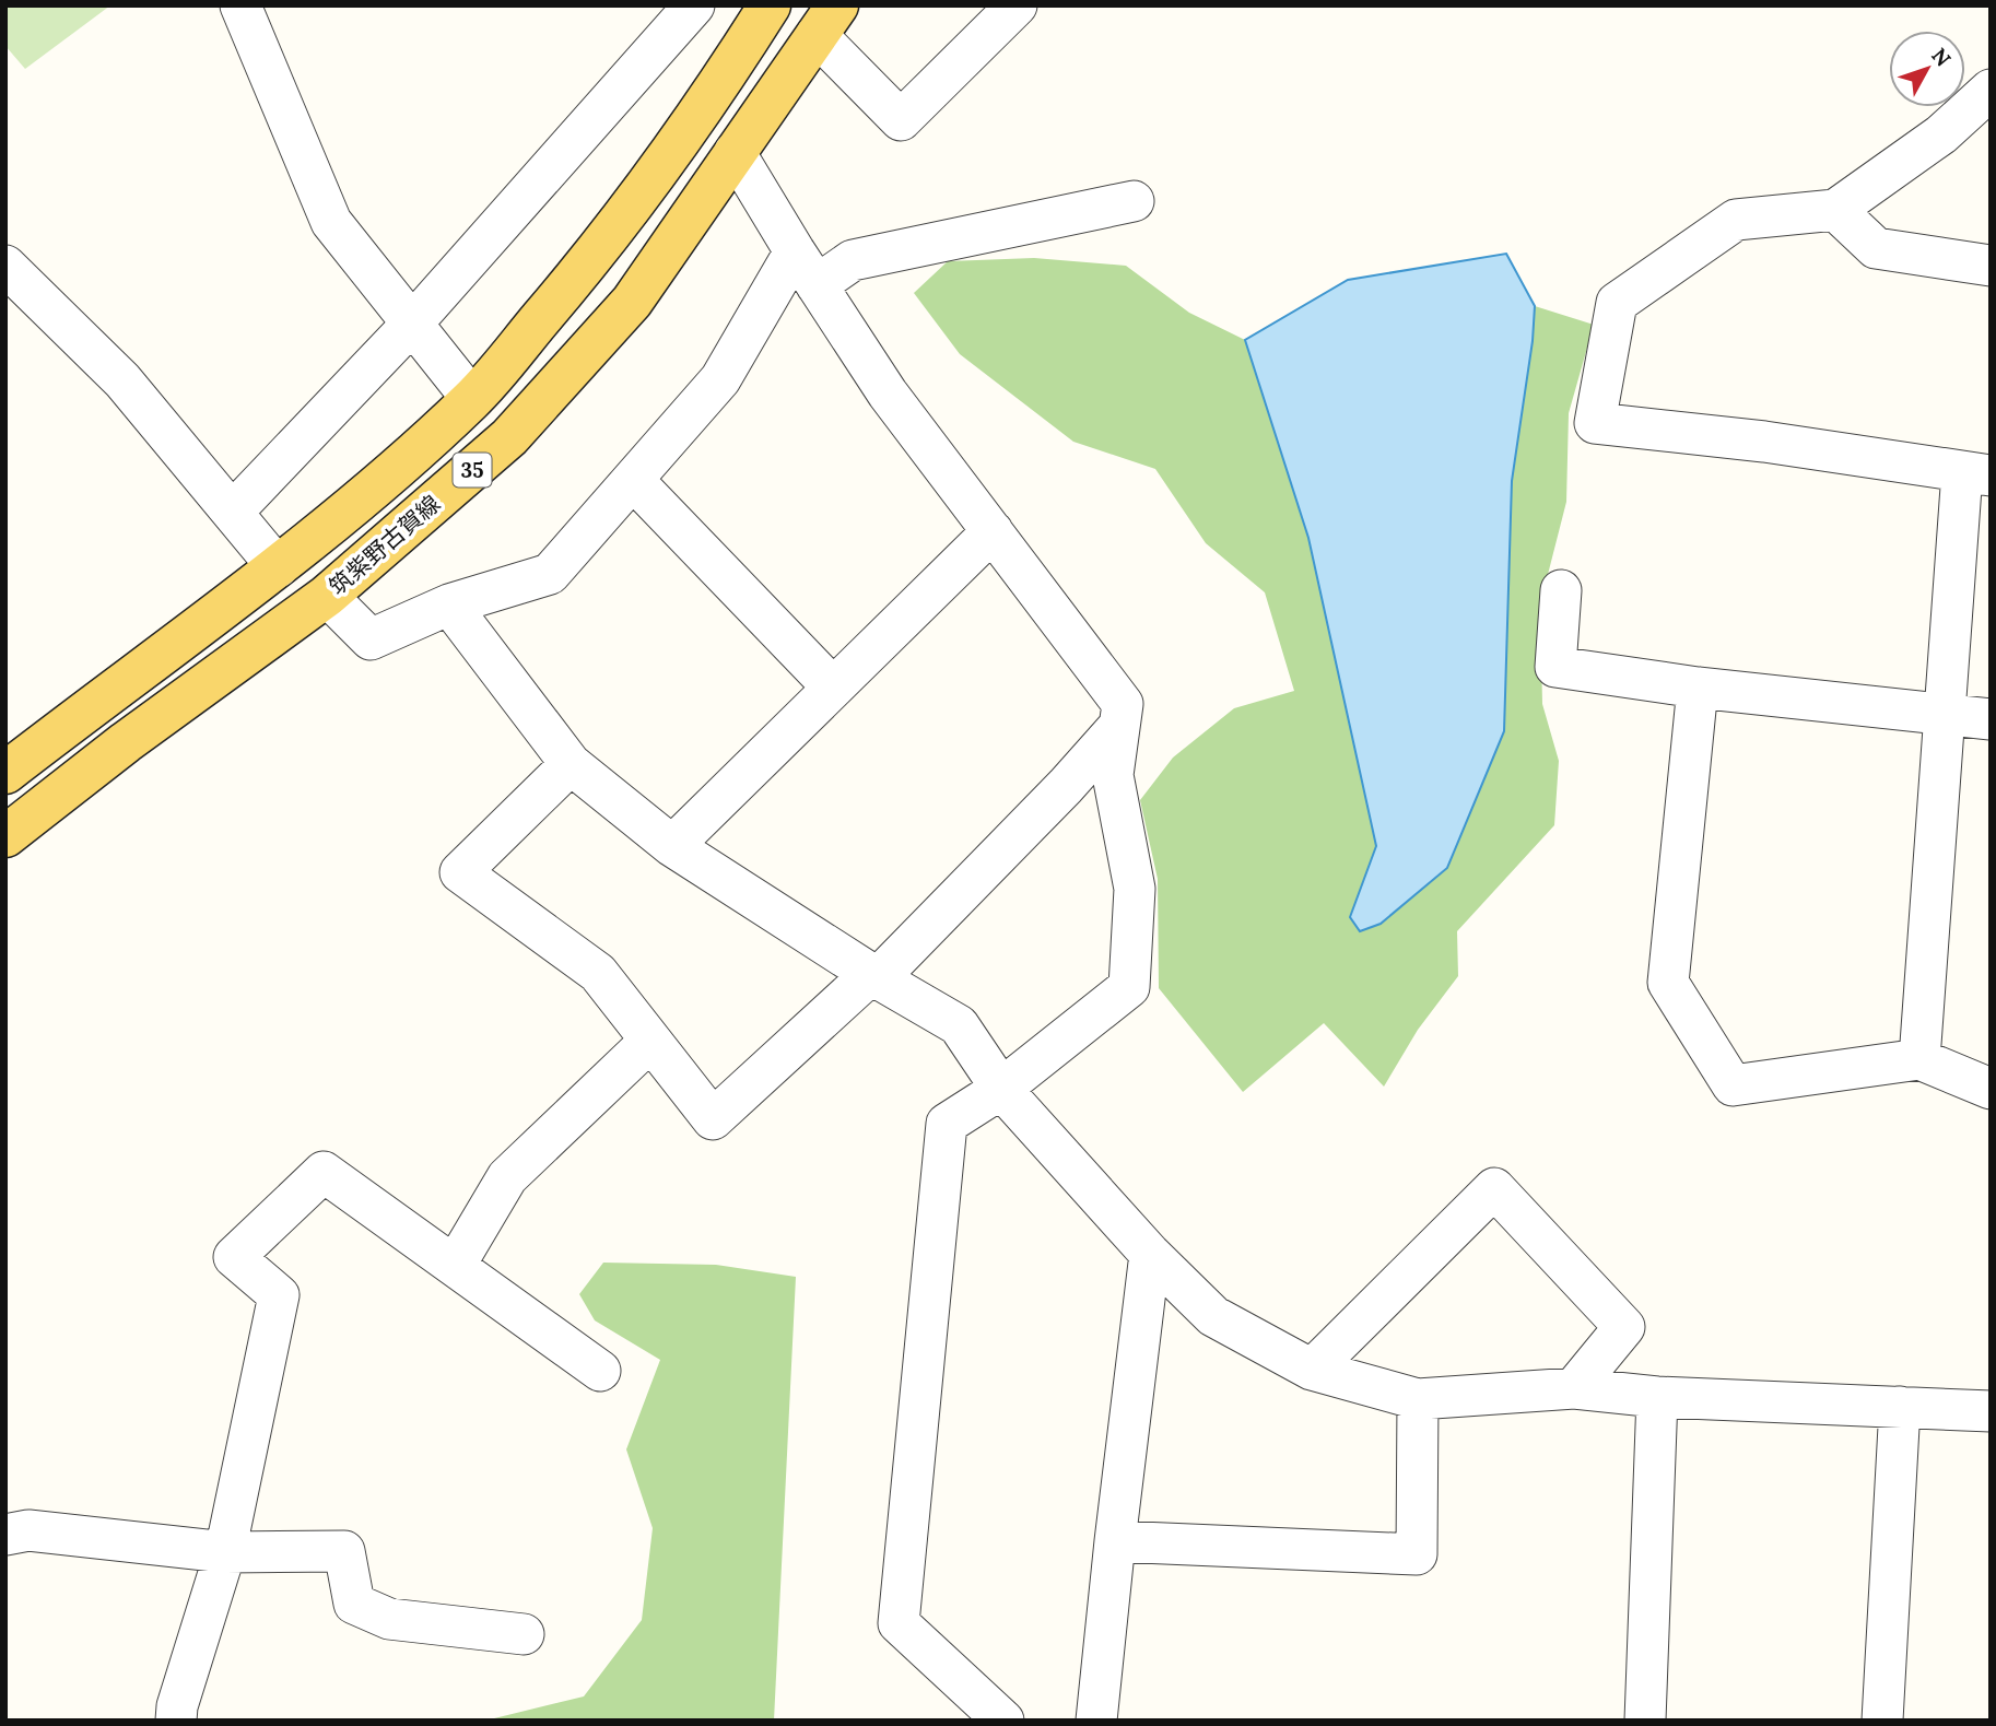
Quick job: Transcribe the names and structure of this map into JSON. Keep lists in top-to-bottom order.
{
  "streets": {
    "main road": ["35", "筑紫野古賀線"]
  },
  "north": "top right"
}
